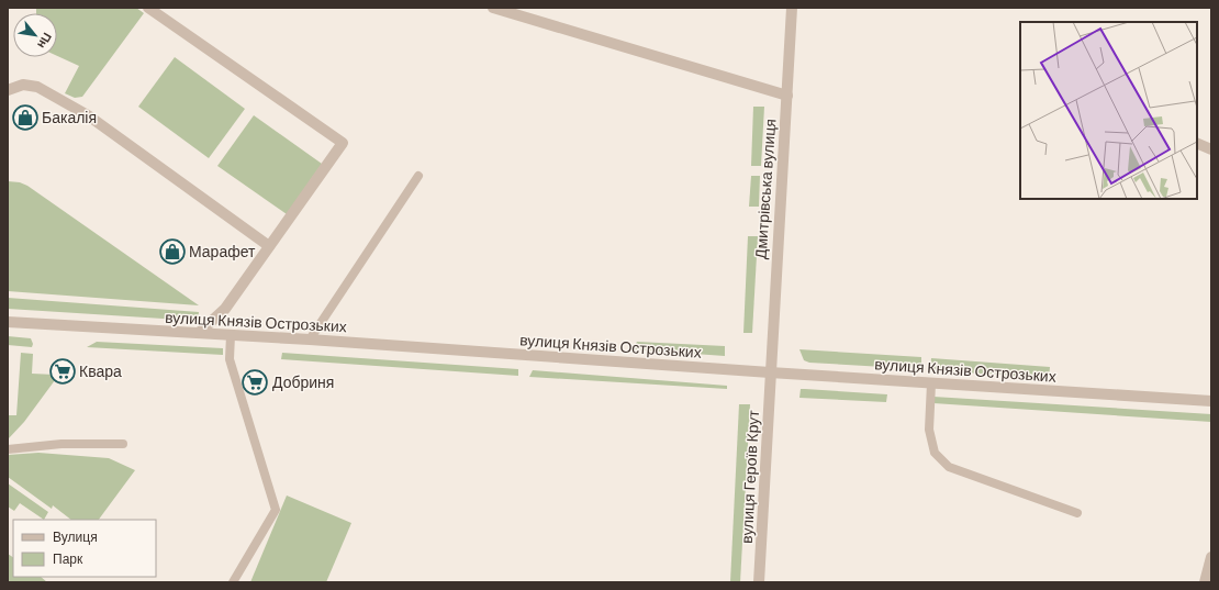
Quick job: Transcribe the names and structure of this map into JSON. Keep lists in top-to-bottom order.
{
  "streets": {
    "street": ["Дмитрівська вулиця", "вулиця Князів Острозьких", "вулиця Героїв Крут"]
  },
  "crossings": [
    ["Дмитрівська вулиця", "вулиця Князів Острозьких"],
    ["Дмитрівська вулиця", "вулиця Героїв Крут"],
    ["вулиця Князів Острозьких", "вулиця Героїв Крут"]
  ],
  "places": {
    "shop": ["Бакалія", "Марафет"],
    "supermarket": ["Квара", "Добриня"]
  },
  "legend": ["Вулиця", "Парк"],
  "north": "bottom right"
}
